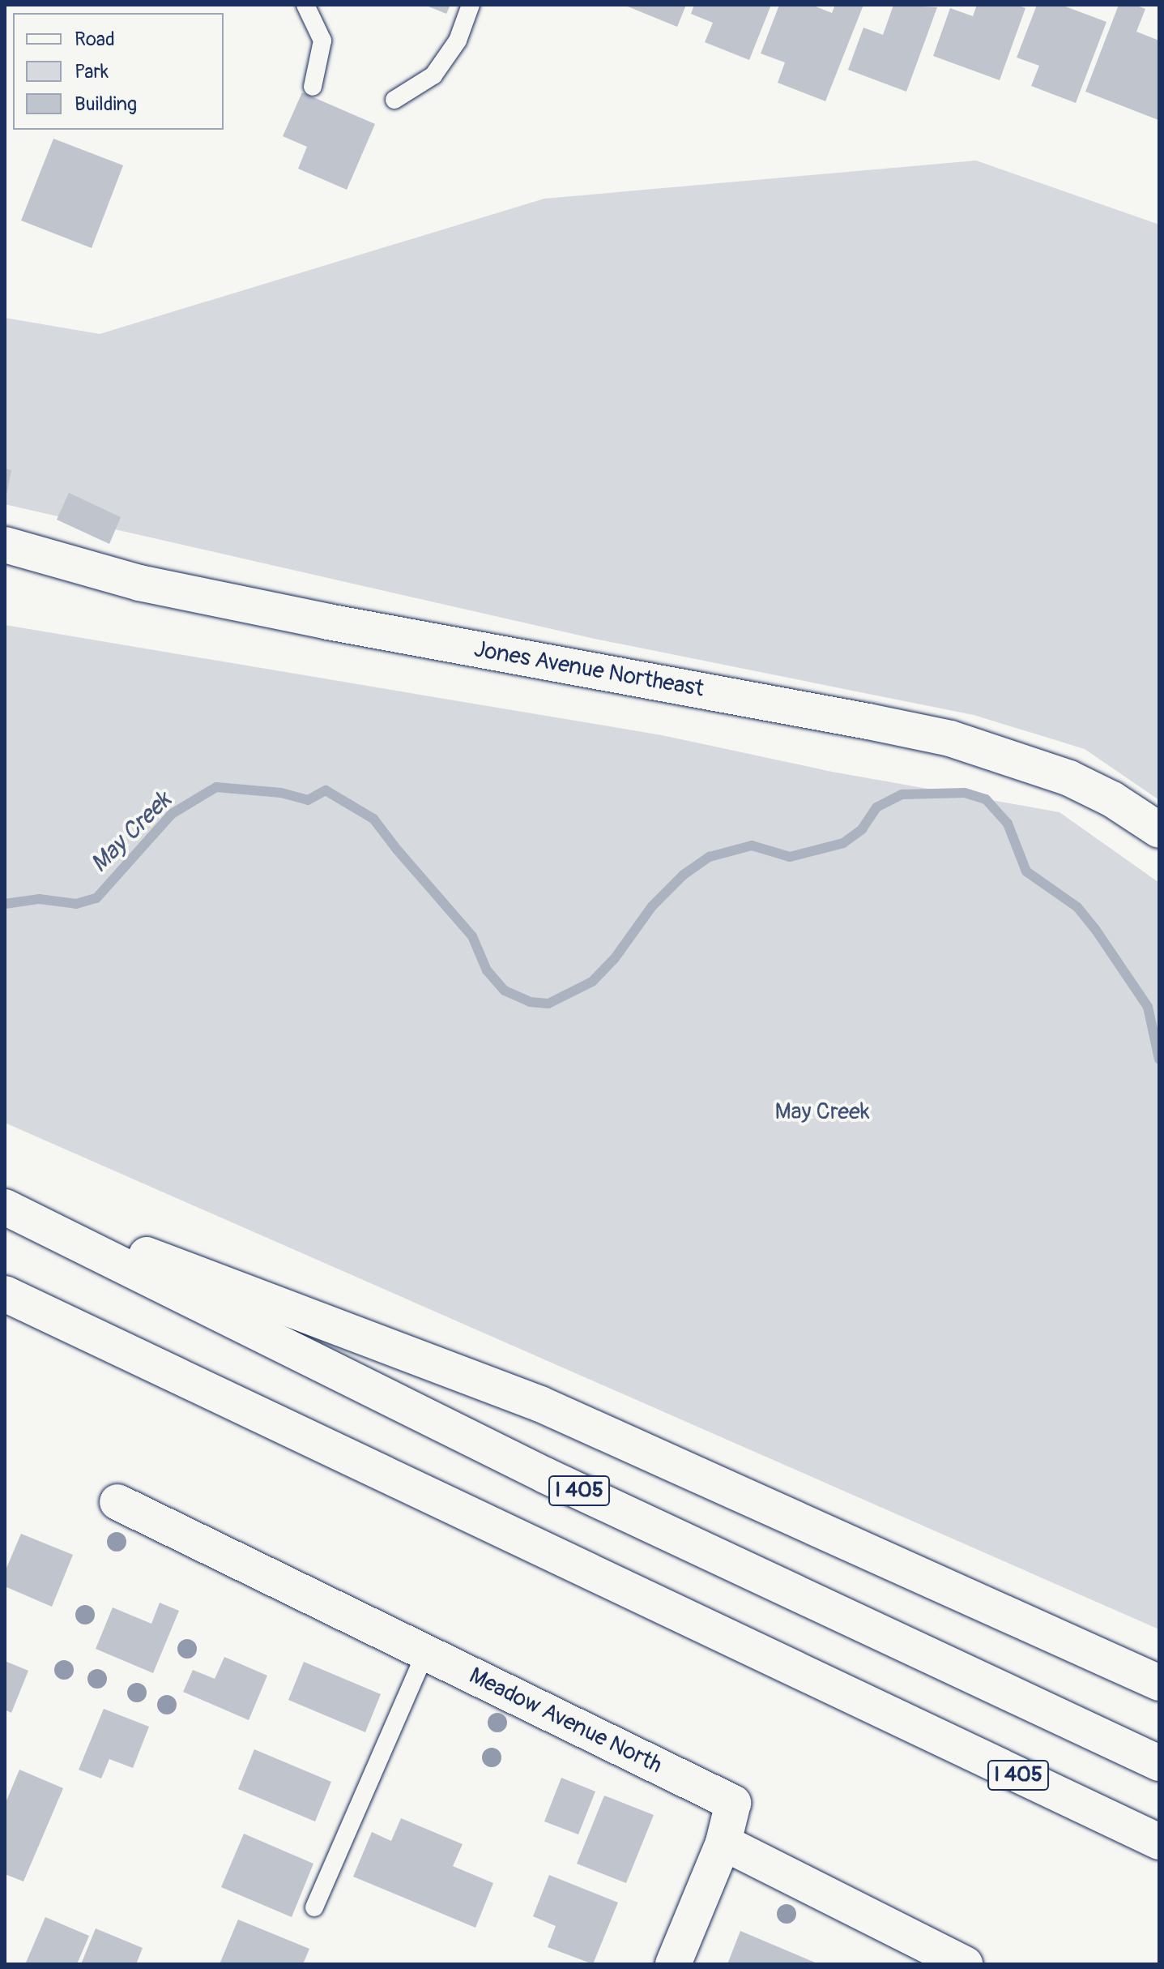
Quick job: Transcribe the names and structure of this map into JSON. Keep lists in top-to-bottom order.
{
  "streets": {
    "main road": ["Jones Avenue Northeast", "I 405", "Meadow Avenue North"]
  },
  "water": ["May Creek"],
  "parks": ["May Creek"],
  "legend": ["Road", "Park", "Building"]
}
